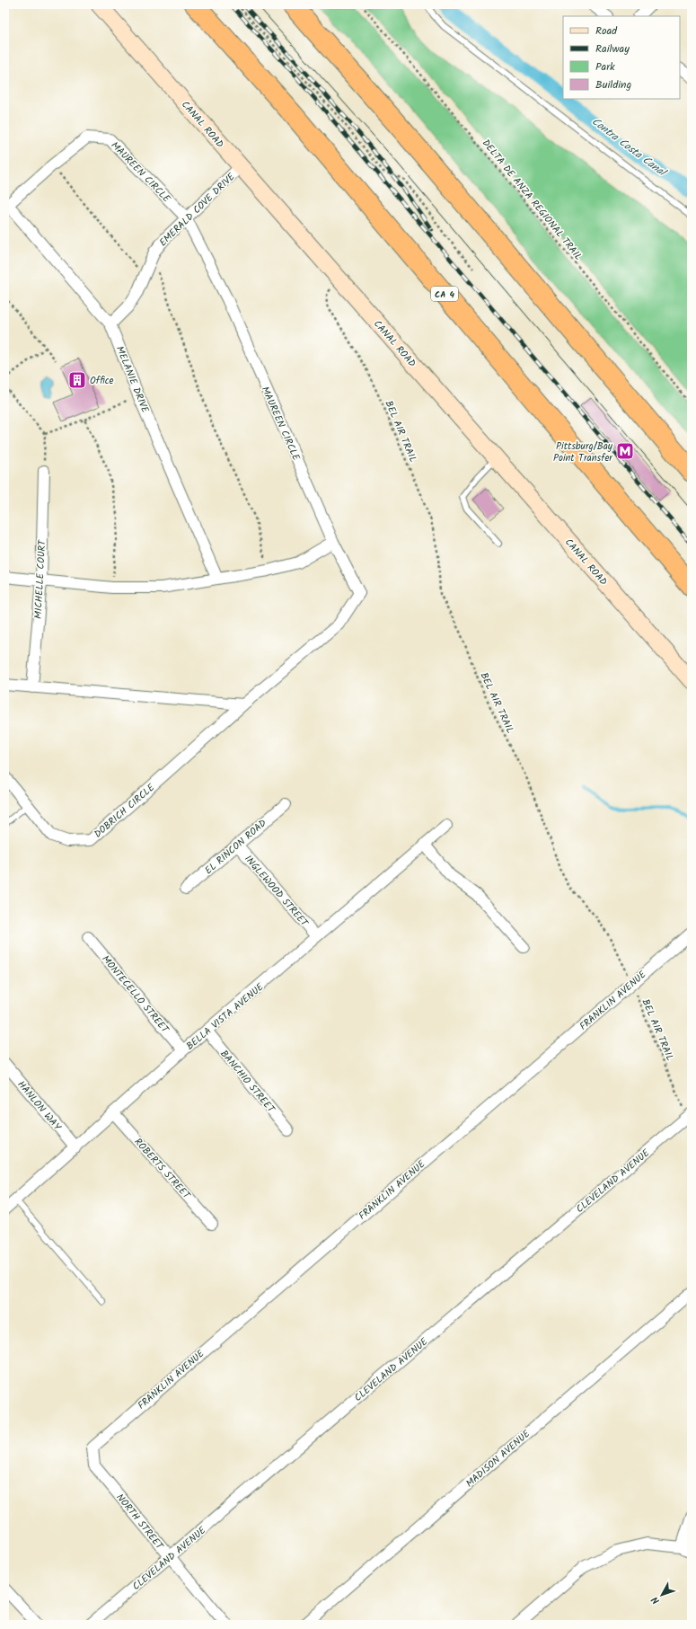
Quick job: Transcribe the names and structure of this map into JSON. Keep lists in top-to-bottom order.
{
  "streets": {
    "highway": ["CA 4"],
    "street": [
      "CANAL ROAD",
      "MAUREEN CIRCLE",
      "EMERALD COVE DRIVE",
      "MELANIE DRIVE",
      "MICHELLE COURT",
      "DOBRICH CIRCLE",
      "EL RINCON ROAD",
      "INGLEWOOD STREET",
      "MONTECELLO STREET",
      "FRANKLIN AVENUE",
      "BELLA VISTA AVENUE",
      "BANCHIO STREET",
      "HANLON WAY",
      "ROBERTS STREET",
      "CLEVELAND AVENUE",
      "MADISON AVENUE",
      "NORTH STREET"
    ],
    "path": ["DELTA DE ANZA REGIONAL TRAIL", "BEL AIR TRAIL"]
  },
  "crossings": [
    ["CANAL ROAD", "EMERALD COVE DRIVE"],
    ["CANAL ROAD", "BEL AIR TRAIL"],
    ["MAUREEN CIRCLE", "EMERALD COVE DRIVE"],
    ["MAUREEN CIRCLE", "MELANIE DRIVE"],
    ["MAUREEN CIRCLE", "DOBRICH CIRCLE"],
    ["EMERALD COVE DRIVE", "MELANIE DRIVE"],
    ["BEL AIR TRAIL", "FRANKLIN AVENUE"],
    ["BEL AIR TRAIL", "CLEVELAND AVENUE"],
    ["EL RINCON ROAD", "INGLEWOOD STREET"],
    ["INGLEWOOD STREET", "BELLA VISTA AVENUE"],
    ["MONTECELLO STREET", "BELLA VISTA AVENUE"],
    ["FRANKLIN AVENUE", "NORTH STREET"],
    ["BELLA VISTA AVENUE", "BANCHIO STREET"],
    ["BELLA VISTA AVENUE", "HANLON WAY"],
    ["BELLA VISTA AVENUE", "ROBERTS STREET"],
    ["CLEVELAND AVENUE", "NORTH STREET"]
  ],
  "water": ["Contra Costa Canal"],
  "places": {
    "building": ["Office"],
    "metro station": ["Pittsburg/Bay Point Transfer"]
  },
  "legend": [
    "Road",
    "Railway",
    "Park",
    "Building"
  ],
  "north": "bottom left"
}
